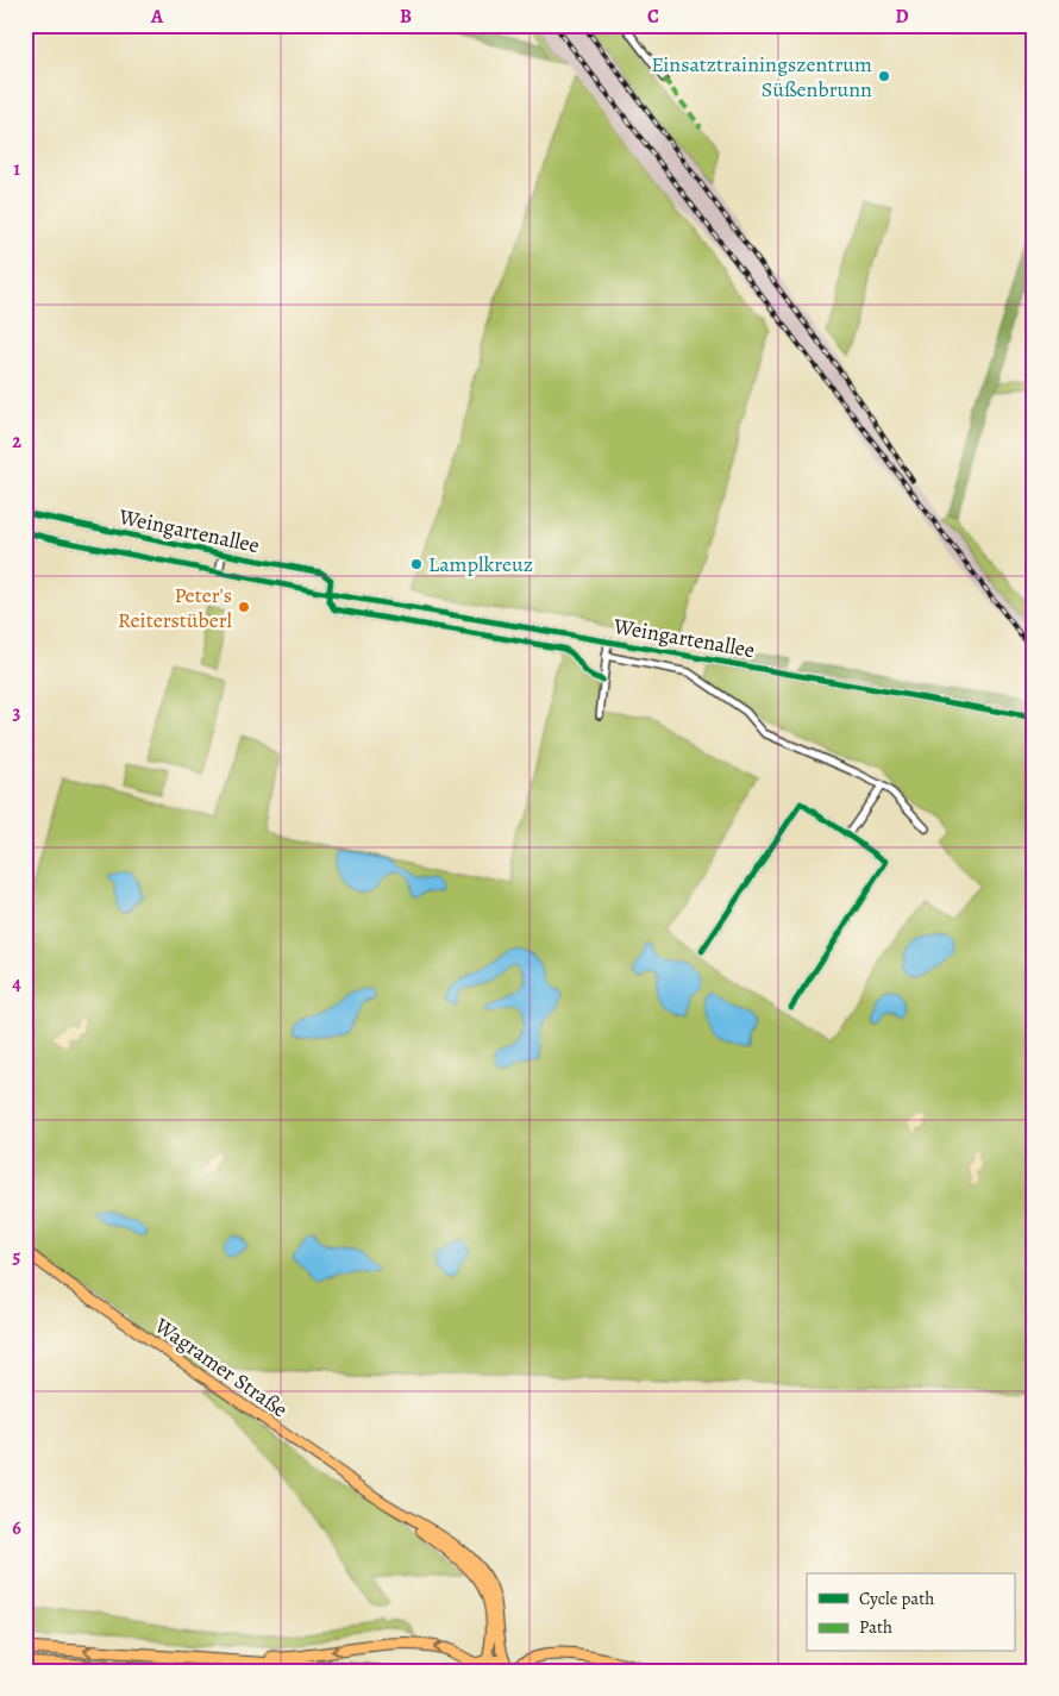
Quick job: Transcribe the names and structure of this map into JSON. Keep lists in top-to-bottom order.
{
  "streets": {
    "main road": ["Wagramer Straße"],
    "street": ["Weingartenallee"]
  },
  "places": ["Einsatztrainingszentrum Süßenbrunn", "Lamplkreuz", "Peter's Reiterstüberl"],
  "legend": ["Cycle path", "Path"],
  "grid": {
    "columns": [
      "A",
      "B",
      "C",
      "D"
    ],
    "rows": [
      "1",
      "2",
      "3",
      "4",
      "5",
      "6"
    ]
  }
}
